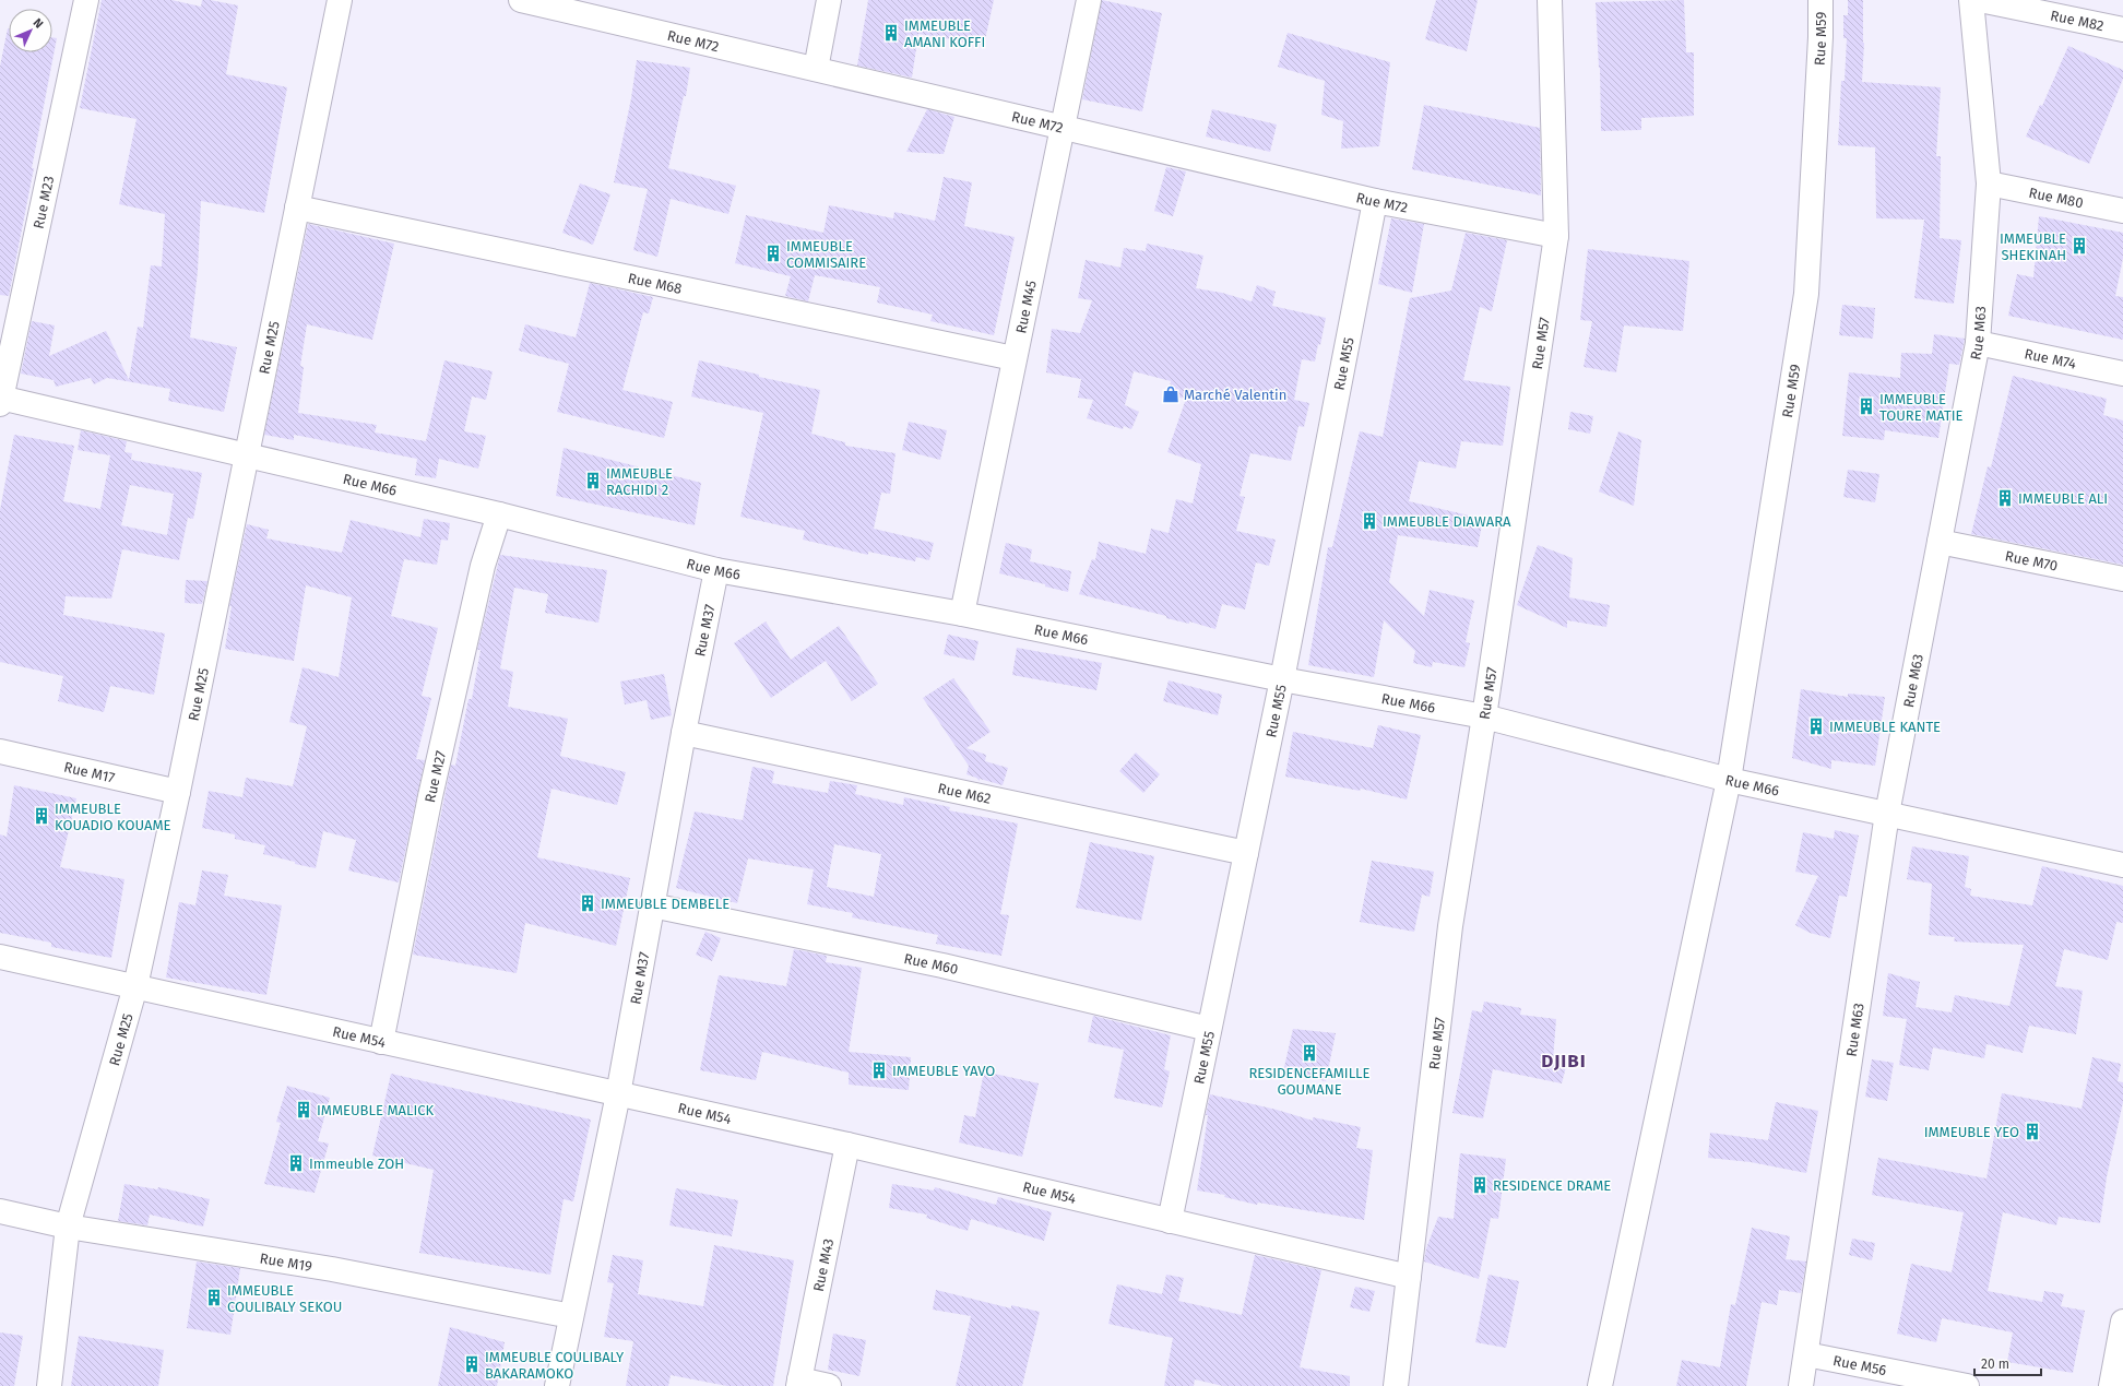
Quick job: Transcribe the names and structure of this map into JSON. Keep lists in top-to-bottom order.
{
  "streets": {
    "street": [
      "Rue M82",
      "Rue M59",
      "Rue M72",
      "Rue M80",
      "Rue M23",
      "Rue M68",
      "Rue M45",
      "Rue M63",
      "Rue M57",
      "Rue M25",
      "Rue M74",
      "Rue M55",
      "Rue M66",
      "Rue M70",
      "Rue M37",
      "Rue M17",
      "Rue M27",
      "Rue M62",
      "Rue M60",
      "Rue M54",
      "Rue M19",
      "Rue M43",
      "Rue M56"
    ]
  },
  "crossings": [
    ["Rue M59", "Rue M66"],
    ["Rue M72", "Rue M45"],
    ["Rue M72", "Rue M57"],
    ["Rue M72", "Rue M55"],
    ["Rue M80", "Rue M63"],
    ["Rue M23", "Rue M66"],
    ["Rue M68", "Rue M45"],
    ["Rue M68", "Rue M25"],
    ["Rue M45", "Rue M66"],
    ["Rue M63", "Rue M74"],
    ["Rue M63", "Rue M66"],
    ["Rue M63", "Rue M70"],
    ["Rue M63", "Rue M56"],
    ["Rue M57", "Rue M66"],
    ["Rue M57", "Rue M54"],
    ["Rue M25", "Rue M66"],
    ["Rue M25", "Rue M17"],
    ["Rue M25", "Rue M54"],
    ["Rue M25", "Rue M19"],
    ["Rue M55", "Rue M66"],
    ["Rue M55", "Rue M62"],
    ["Rue M55", "Rue M60"],
    ["Rue M55", "Rue M54"],
    ["Rue M66", "Rue M37"],
    ["Rue M66", "Rue M27"],
    ["Rue M37", "Rue M62"],
    ["Rue M37", "Rue M60"],
    ["Rue M37", "Rue M54"],
    ["Rue M37", "Rue M19"],
    ["Rue M27", "Rue M54"],
    ["Rue M54", "Rue M43"]
  ],
  "districts": ["DJIBI"],
  "places": {
    "building": [
      "IMMEUBLE AMANI KOFFI",
      "IMMEUBLE SHEKINAH",
      "IMMEUBLE COMMISAIRE",
      "IMMEUBLE TOURE MATIE",
      "IMMEUBLE RACHIDI 2",
      "IMMEUBLE ALI",
      "IMMEUBLE DIAWARA",
      "IMMEUBLE KANTE",
      "IMMEUBLE KOUADIO KOUAME",
      "IMMEUBLE DEMBELE",
      "RESIDENCEFAMILLE GOUMANE",
      "IMMEUBLE YAVO",
      "IMMEUBLE MALICK",
      "IMMEUBLE YEO",
      "Immeuble ZOH",
      "RESIDENCE DRAME",
      "IMMEUBLE COULIBALY SEKOU",
      "IMMEUBLE COULIBALY BAKARAMOKO"
    ],
    "shop": ["Marché Valentin"]
  },
  "scale_bar": "20 m",
  "north": "top right"
}
